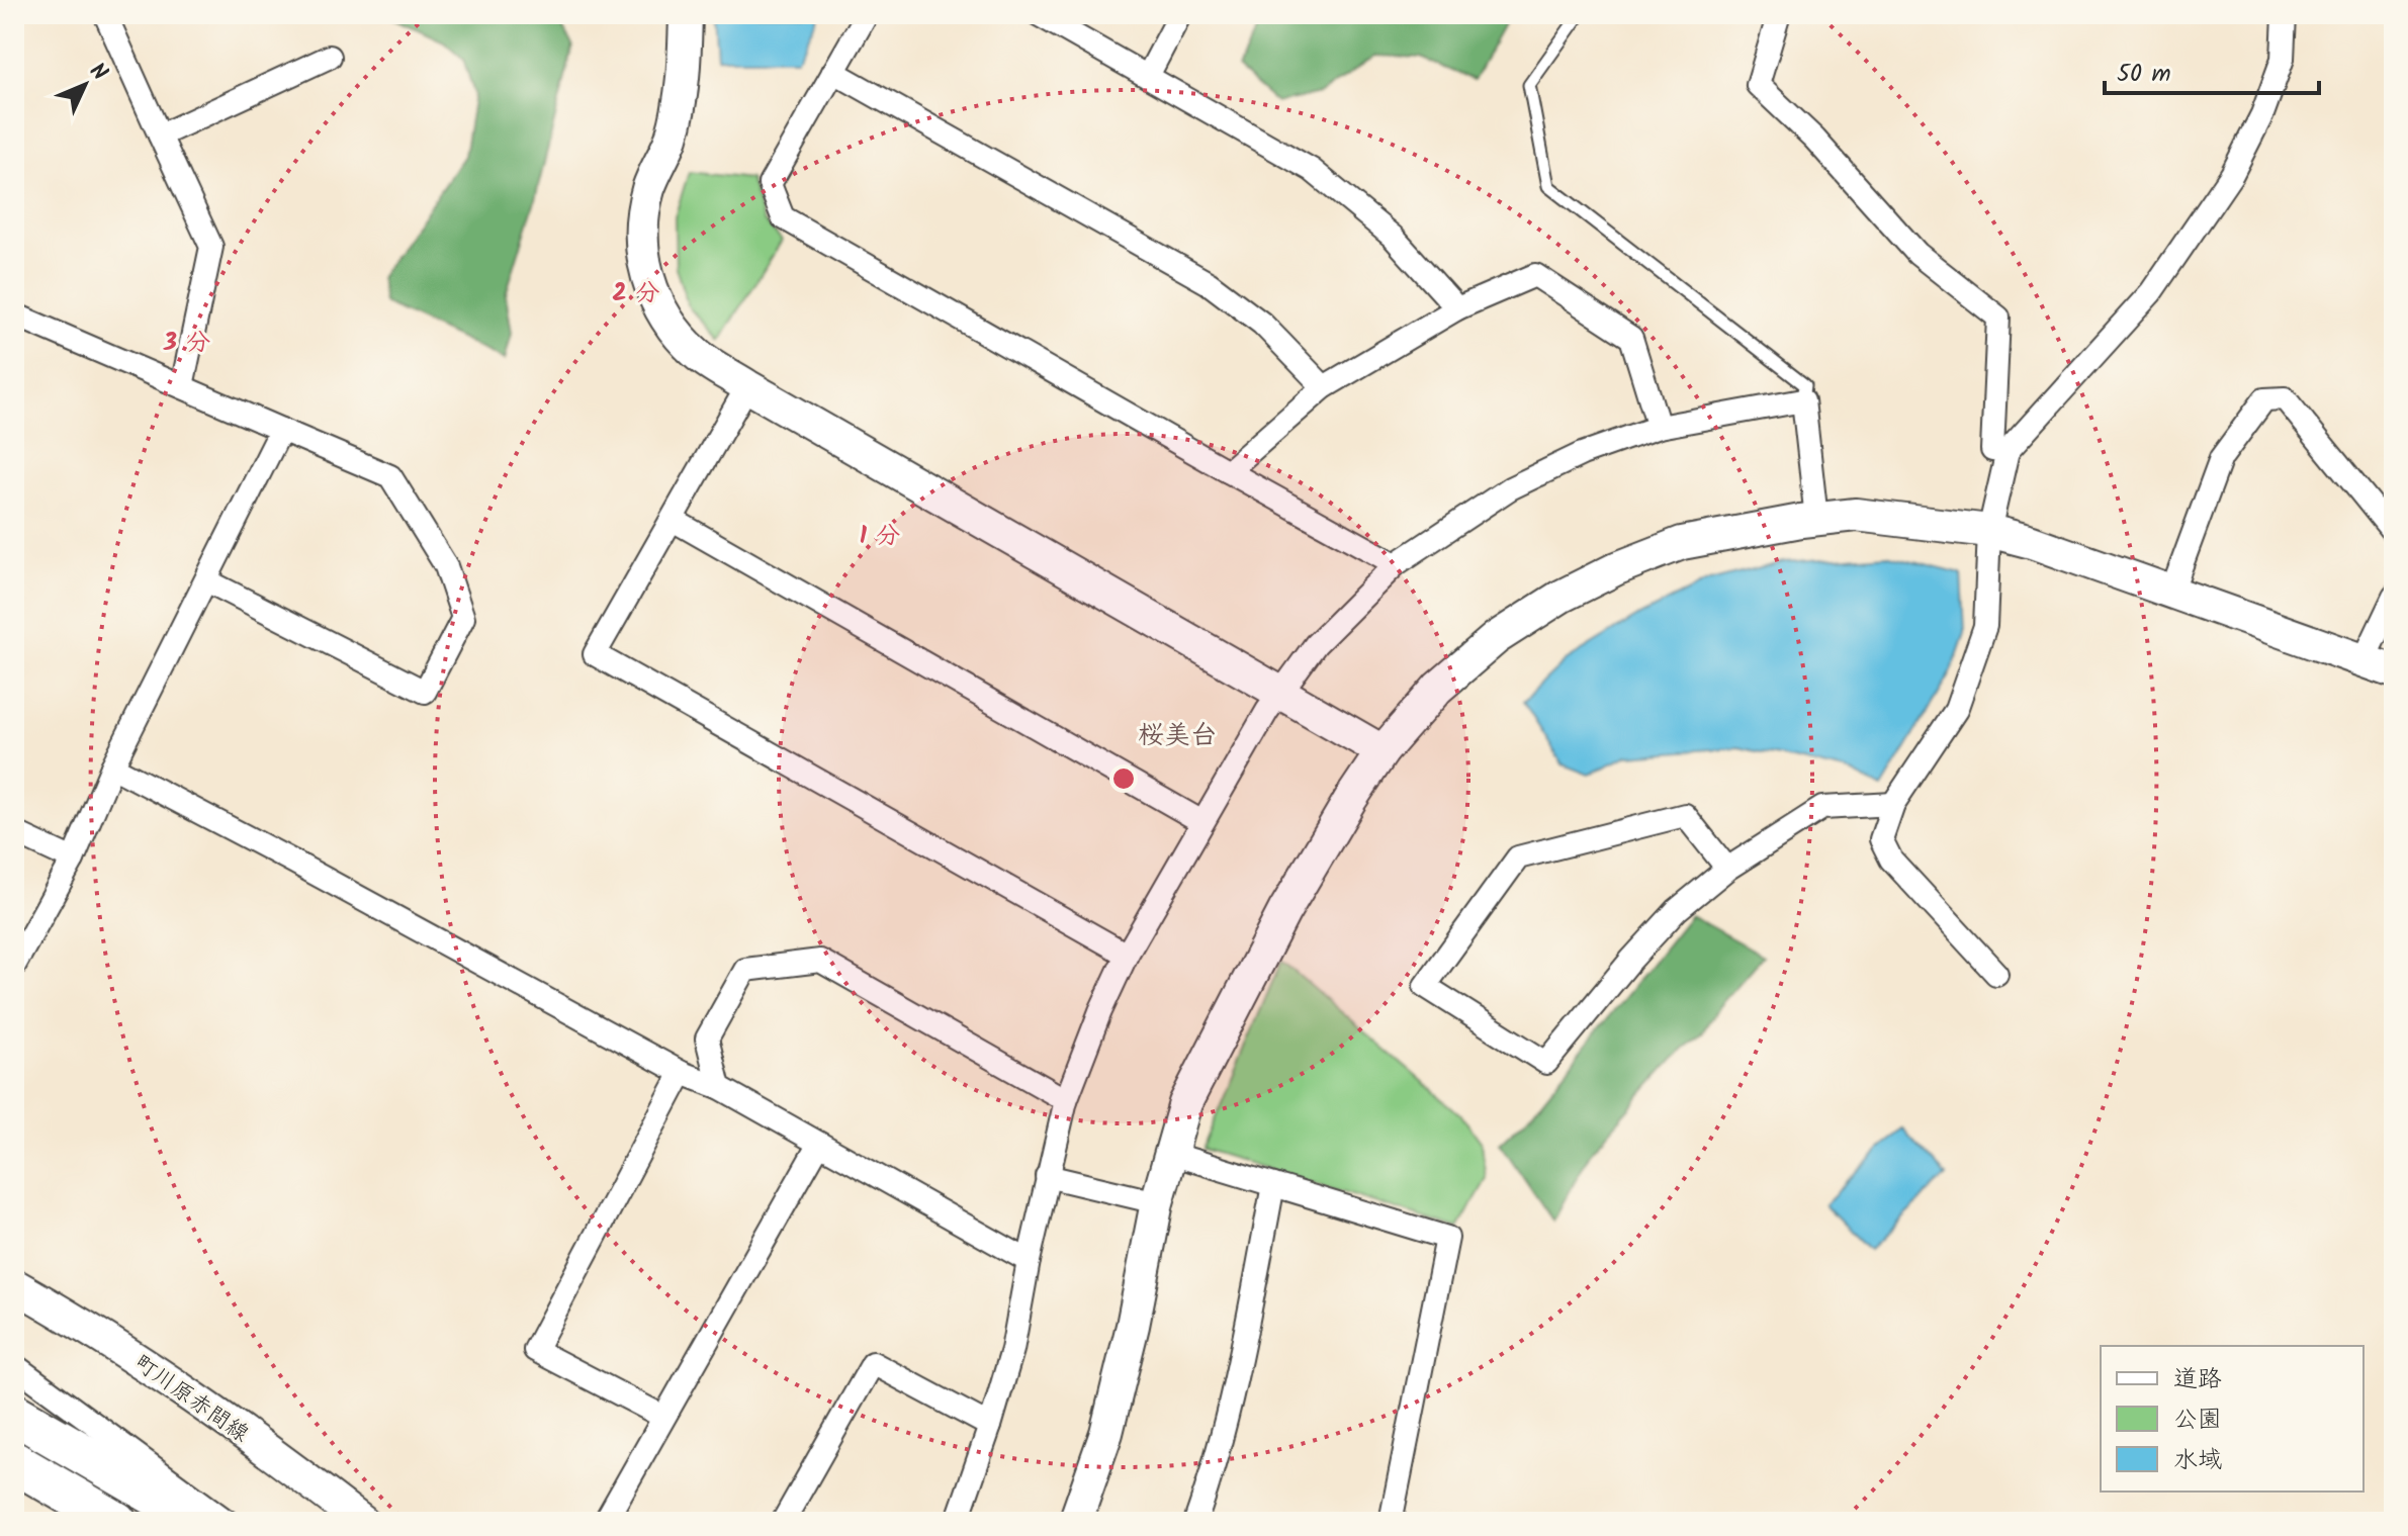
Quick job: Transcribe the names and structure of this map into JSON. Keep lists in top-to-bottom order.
{
  "streets": {
    "street": ["町川原赤間線"]
  },
  "districts": ["桜美台"],
  "legend": ["道路", "公園", "水域"],
  "scale_bar": "50 m",
  "north": "top right",
  "rings": ["2 分", "3 分", "1 分"]
}
